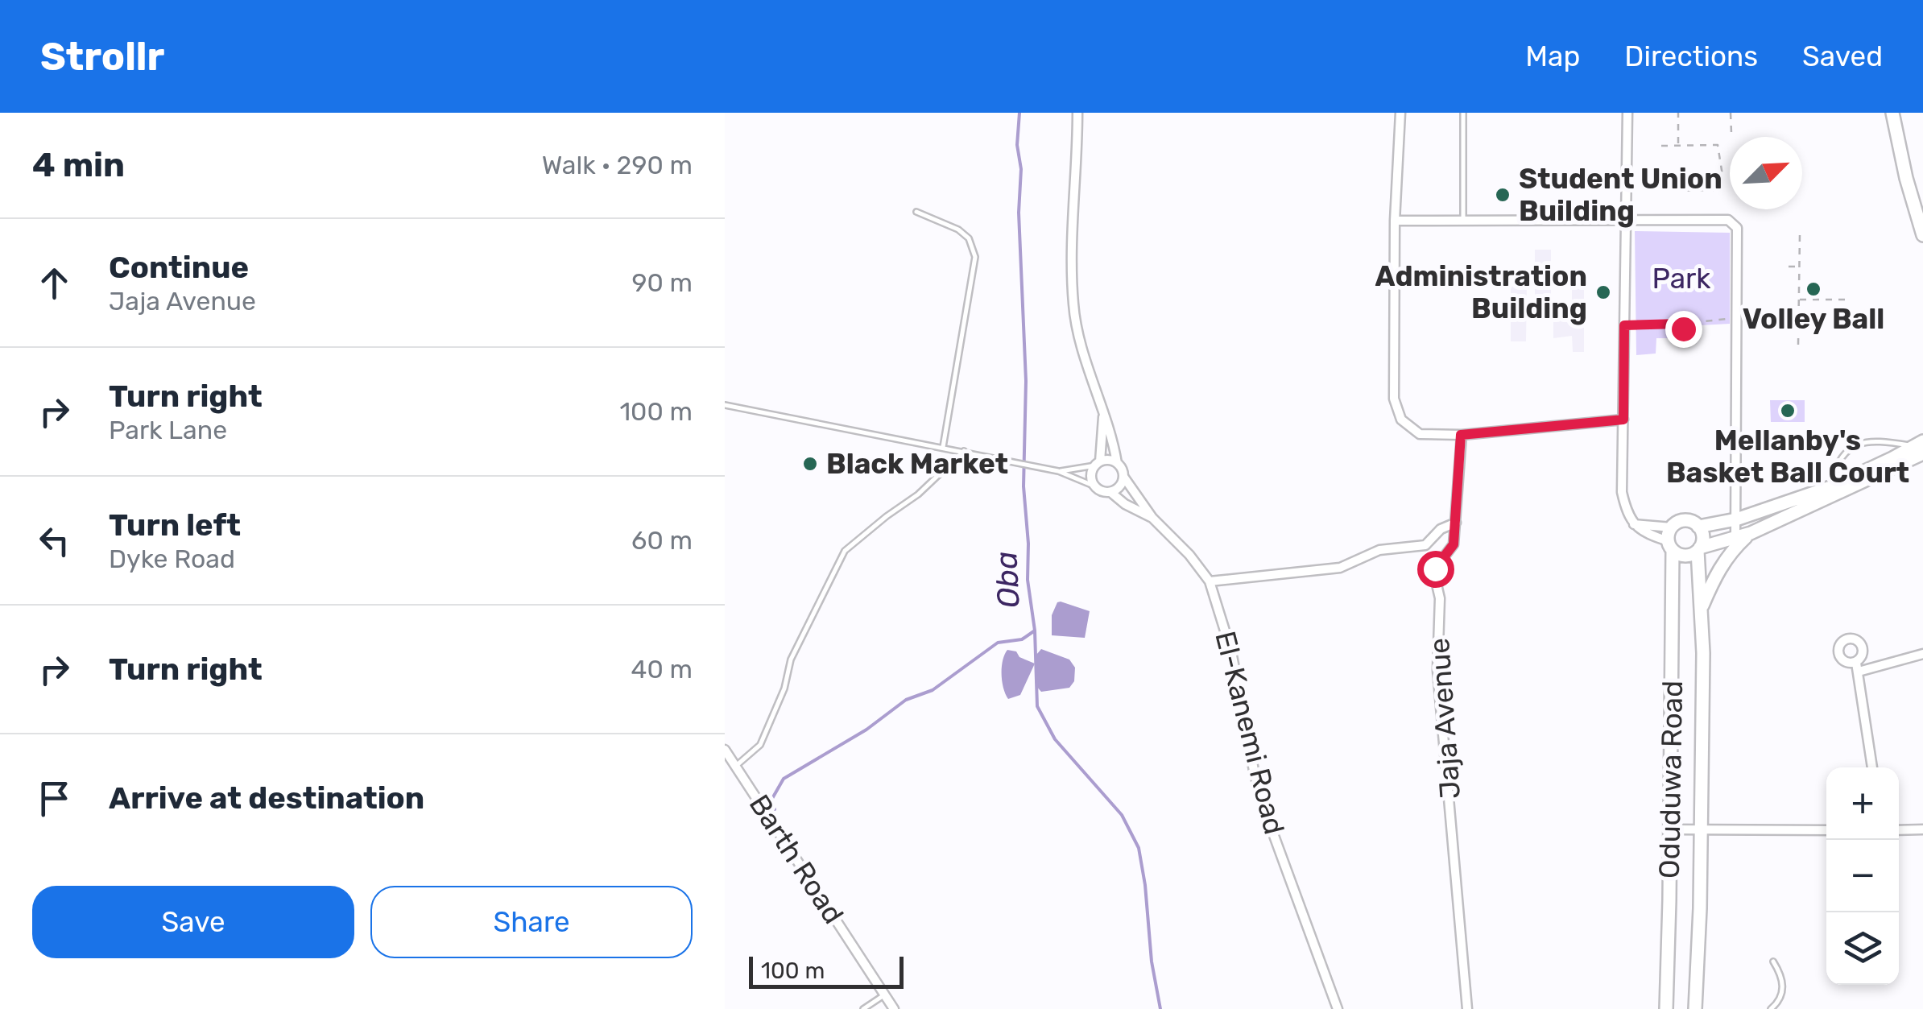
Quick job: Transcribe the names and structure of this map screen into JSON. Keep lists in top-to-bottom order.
{
  "streets": {
    "street": [
      "Jaja Avenue",
      "El-Kanemi Road",
      "Oduduwa Road",
      "Barth Road"
    ]
  },
  "water": ["Oba"],
  "parks": ["Park"],
  "places": [
    "Student Union Building",
    "Volley Ball",
    "Administration Building",
    "Mellanby's Basket Ball Court",
    "Black Market"
  ],
  "scale_bar": "100 m",
  "north": "top right",
  "page": {
    "header": "Strollr",
    "nav": ["Map", "Directions", "Saved"],
    "heading": ["4 min", "Walk · 290 m"],
    "list": [
      ["Continue", "Jaja Avenue", "90 m"],
      ["Turn right", "Park Lane", "100 m"],
      ["Turn left", "Dyke Road", "60 m"],
      ["Turn right", "40 m"],
      "Arrive at destination"
    ],
    "map_buttons": ["+", "−"],
    "buttons": ["Save", "Share"],
    "scale": "100 m"
  }
}
